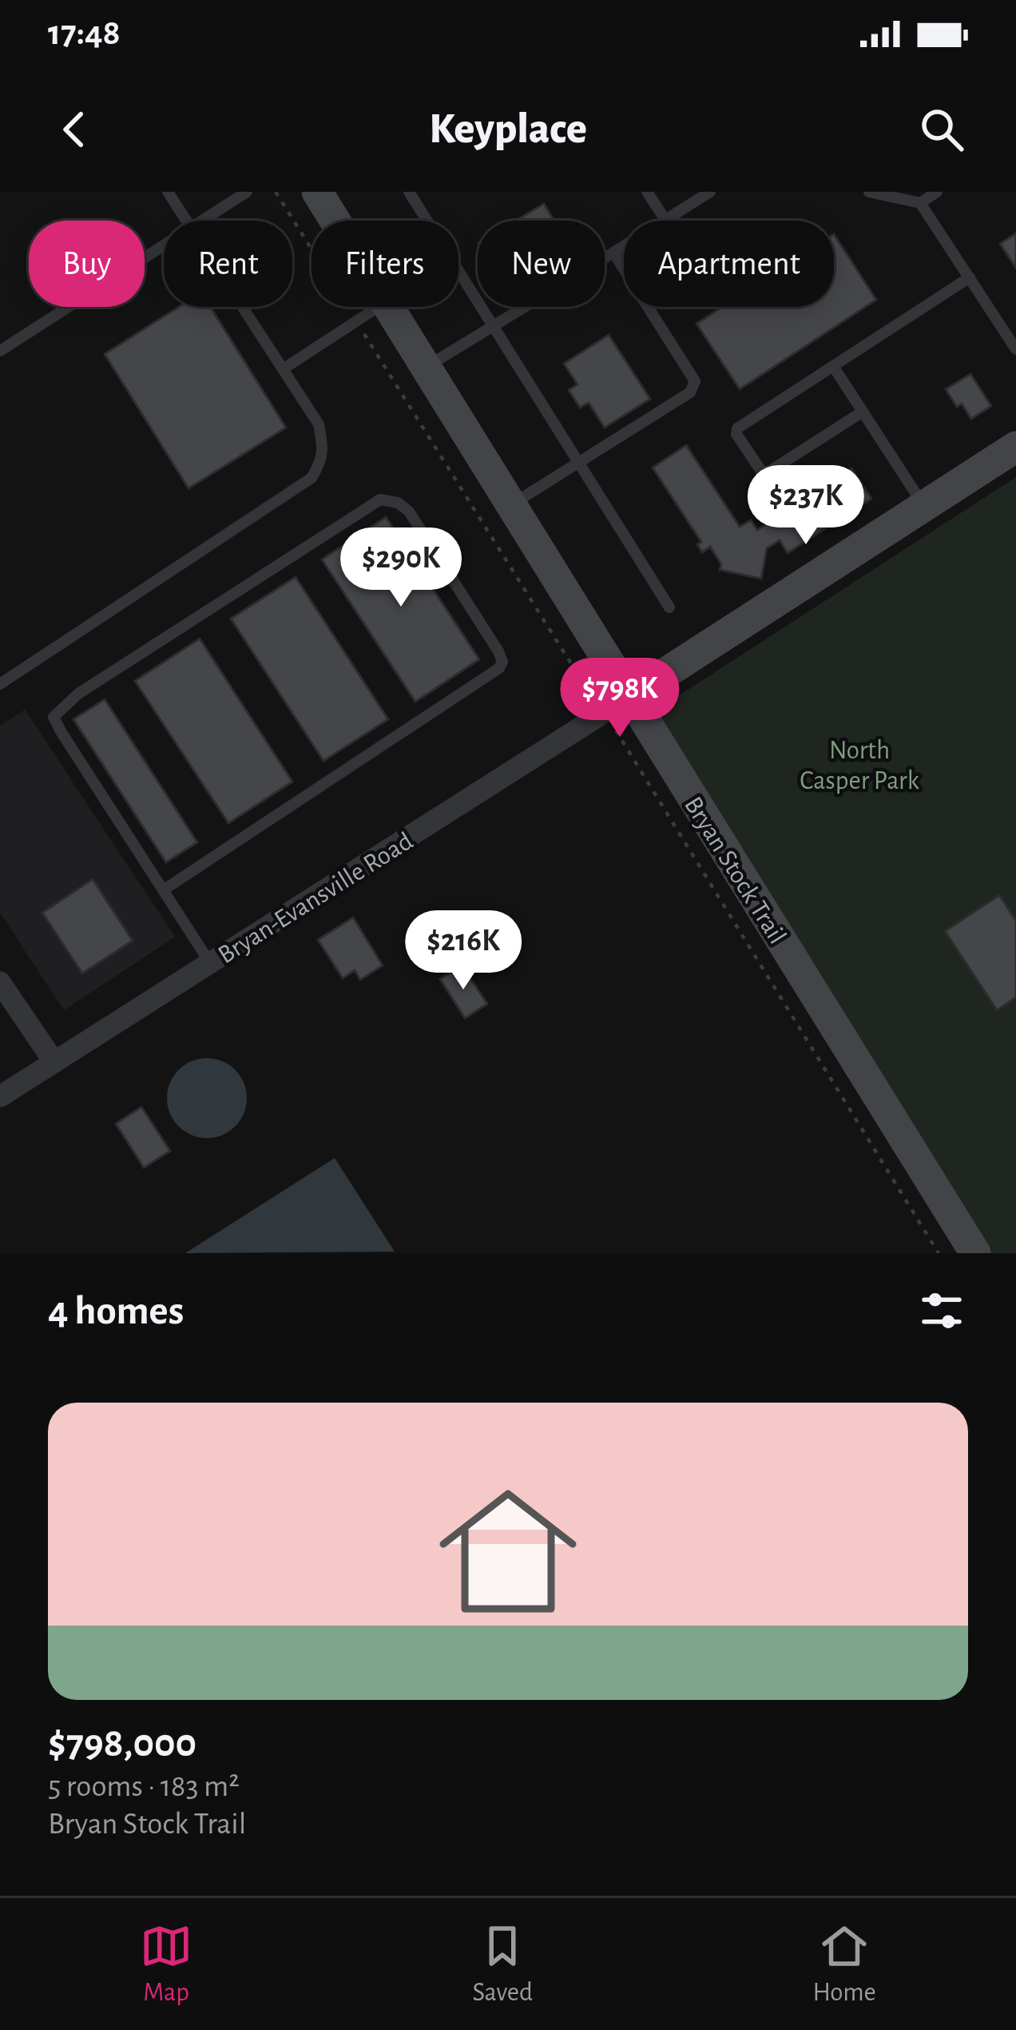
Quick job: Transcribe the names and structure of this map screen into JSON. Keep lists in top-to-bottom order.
{
  "streets": {
    "main road": ["Bryan Stock Trail"],
    "street": ["Bryan-Evansville Road"]
  },
  "crossings": [
    ["Bryan Stock Trail", "Bryan-Evansville Road"]
  ],
  "parks": ["North Casper Park"],
  "page": {
    "status": "17:48",
    "header": "Keyplace",
    "chip": [
      "Buy",
      "Rent",
      "Filters",
      "New",
      "Apartment"
    ],
    "price": [
      "$237K",
      "$290K",
      "$798K",
      "$216K"
    ],
    "heading": "4 homes",
    "list": [
      {
        "name": "$798,000",
        "note": "5 rooms · 183 m² · Bryan Stock Trail"
      }
    ],
    "tabs": ["Map", "Saved", "Home"]
  }
}
